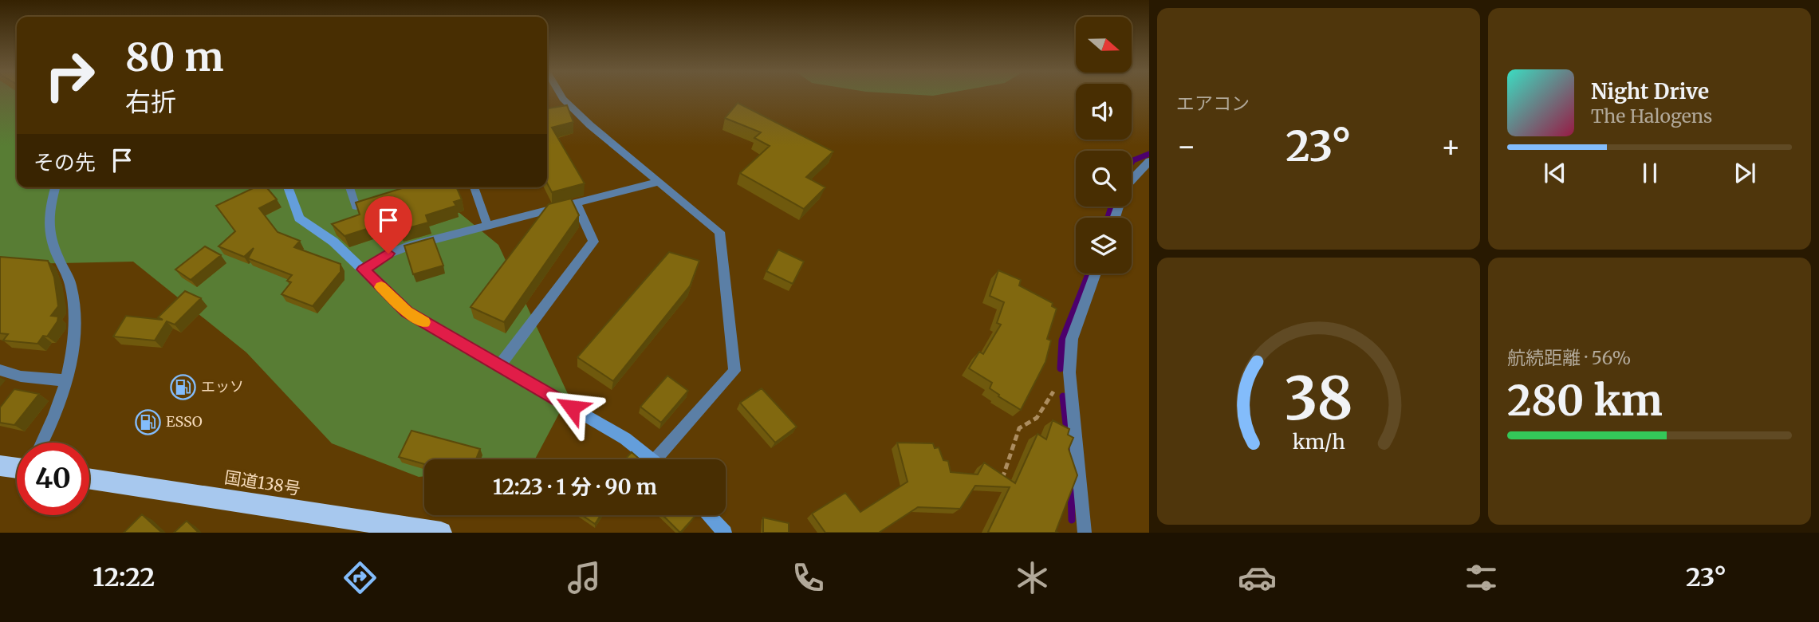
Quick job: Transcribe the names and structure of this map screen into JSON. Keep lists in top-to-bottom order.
{
  "streets": {
    "highway": ["国道138号"]
  },
  "places": {
    "fuel station": ["エッソ", "ESSO"]
  },
  "north": "right",
  "page": {
    "tile": [
      "エアコン",
      ["航続距離 · 56%", "280 km"]
    ],
    "turn": ["80 m", "右折"],
    "song": ["Night Drive", "The Halogens"],
    "heat": ["−", "23°", "+"],
    "then": "その先",
    "limit": "40",
    "trip": "12:23 · 1 分 · 90 m",
    "tabs": ["12:22", "23°"],
    "gauge": ["38", "km/h"]
  }
}
